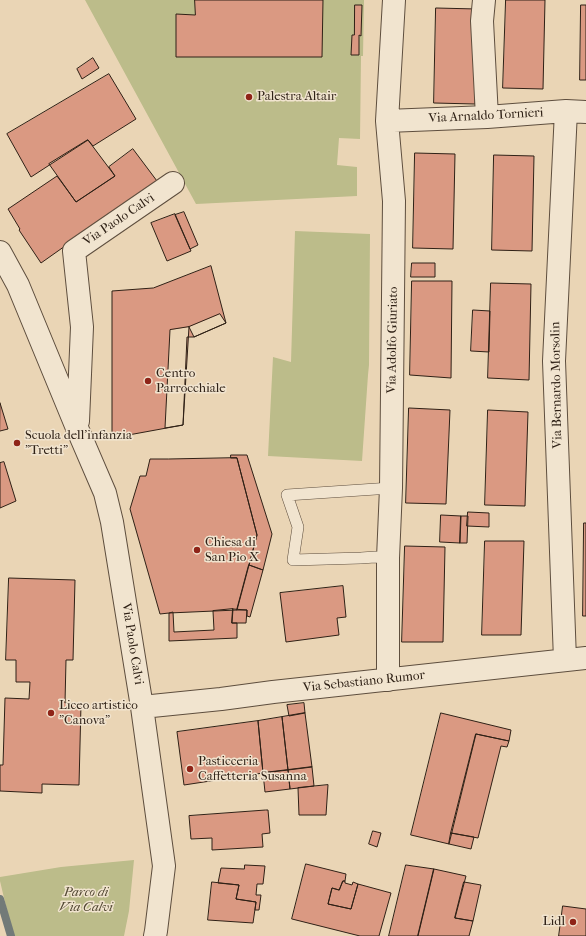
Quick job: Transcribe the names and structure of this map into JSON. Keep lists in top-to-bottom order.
{
  "streets": {
    "street": [
      "Via Arnaldo Tornieri",
      "Via Paolo Calvi",
      "Via Adolfo Giuriato",
      "Via Bernardo Morsolin",
      "Via Sebastiano Rumor"
    ]
  },
  "crossings": [
    ["Via Arnaldo Tornieri", "Via Adolfo Giuriato"],
    ["Via Arnaldo Tornieri", "Via Bernardo Morsolin"],
    ["Via Paolo Calvi", "Via Sebastiano Rumor"],
    ["Via Adolfo Giuriato", "Via Sebastiano Rumor"],
    ["Via Bernardo Morsolin", "Via Sebastiano Rumor"]
  ],
  "parks": ["Parco di Via Calvi"],
  "places": [
    "Palestra Altair",
    "Centro Parrocchiale",
    "Scuola dell'infanzia \"Tretti\"",
    "Chiesa di San Pio X",
    "Liceo artistico \"Canova\"",
    "Pasticceria Caffetteria Susanna",
    "Lidl"
  ]
}
